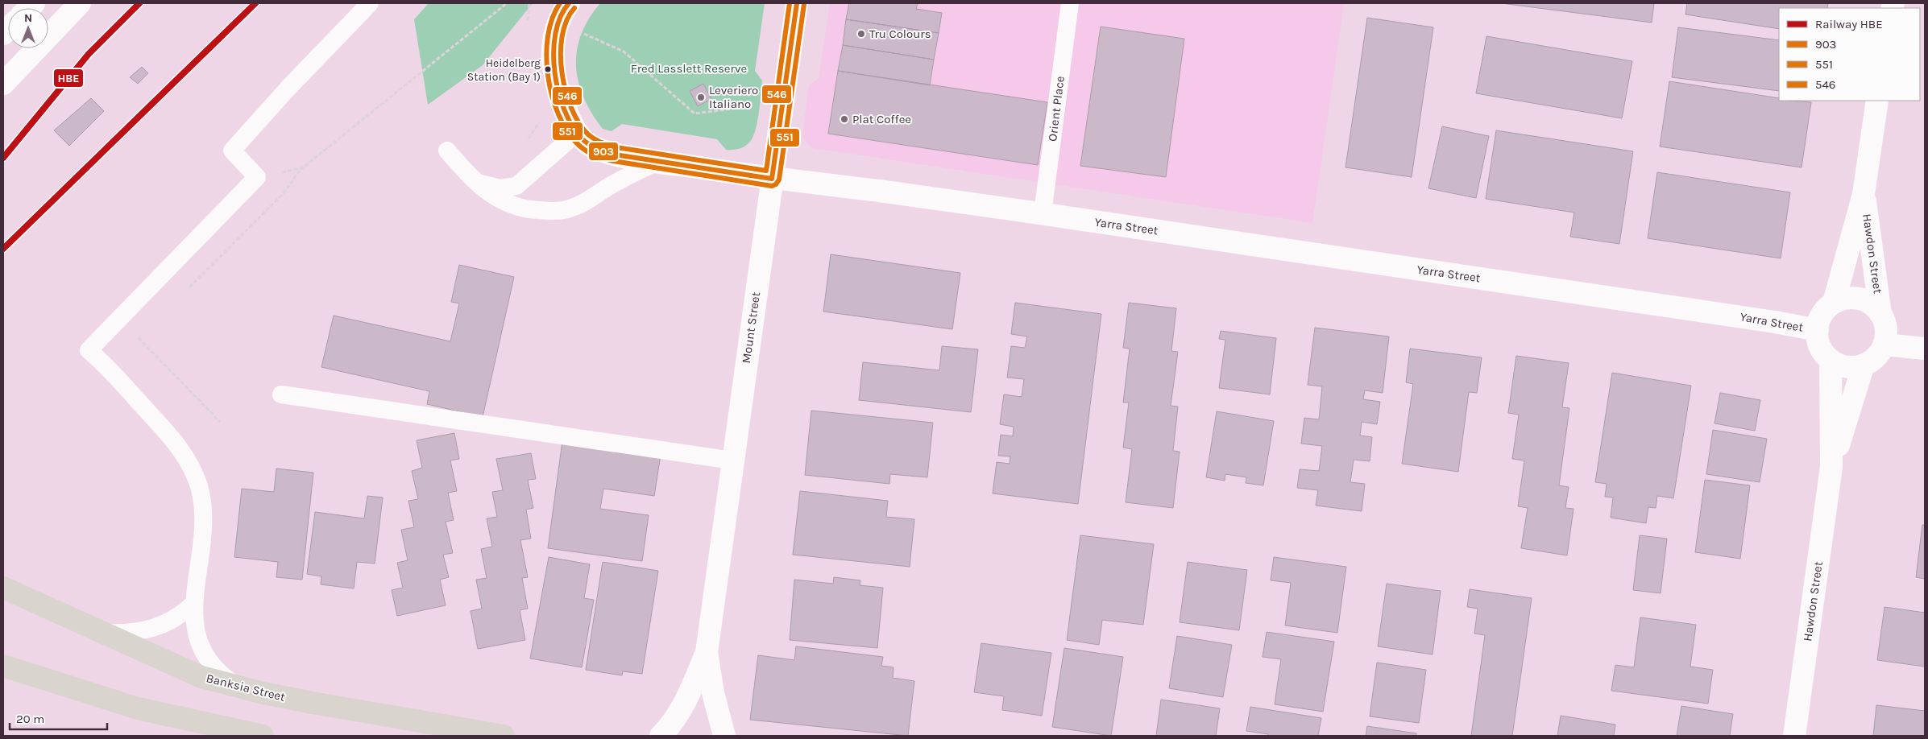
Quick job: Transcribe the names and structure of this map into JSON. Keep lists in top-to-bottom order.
{
  "streets": {
    "highway": ["Banksia Street"],
    "street": ["Yarra Street", "Hawdon Street", "Mount Street"],
    "lane": ["Orient Place"]
  },
  "crossings": [
    ["Orient Place", "Yarra Street"],
    ["Yarra Street", "Hawdon Street"],
    ["Yarra Street", "Mount Street"]
  ],
  "parks": ["Fred Lasslett Reserve"],
  "places": [
    "Tru Colours",
    "Heidelberg Station (Bay 1)",
    "Leveriero Italiano",
    "Plat Coffee"
  ],
  "lines": [
    "rail line HBE",
    "transit line 903",
    "transit line 551",
    "transit line 546"
  ],
  "legend": [
    "Railway HBE",
    "903",
    "551",
    "546"
  ],
  "scale_bar": "20 m",
  "north": "top"
}
